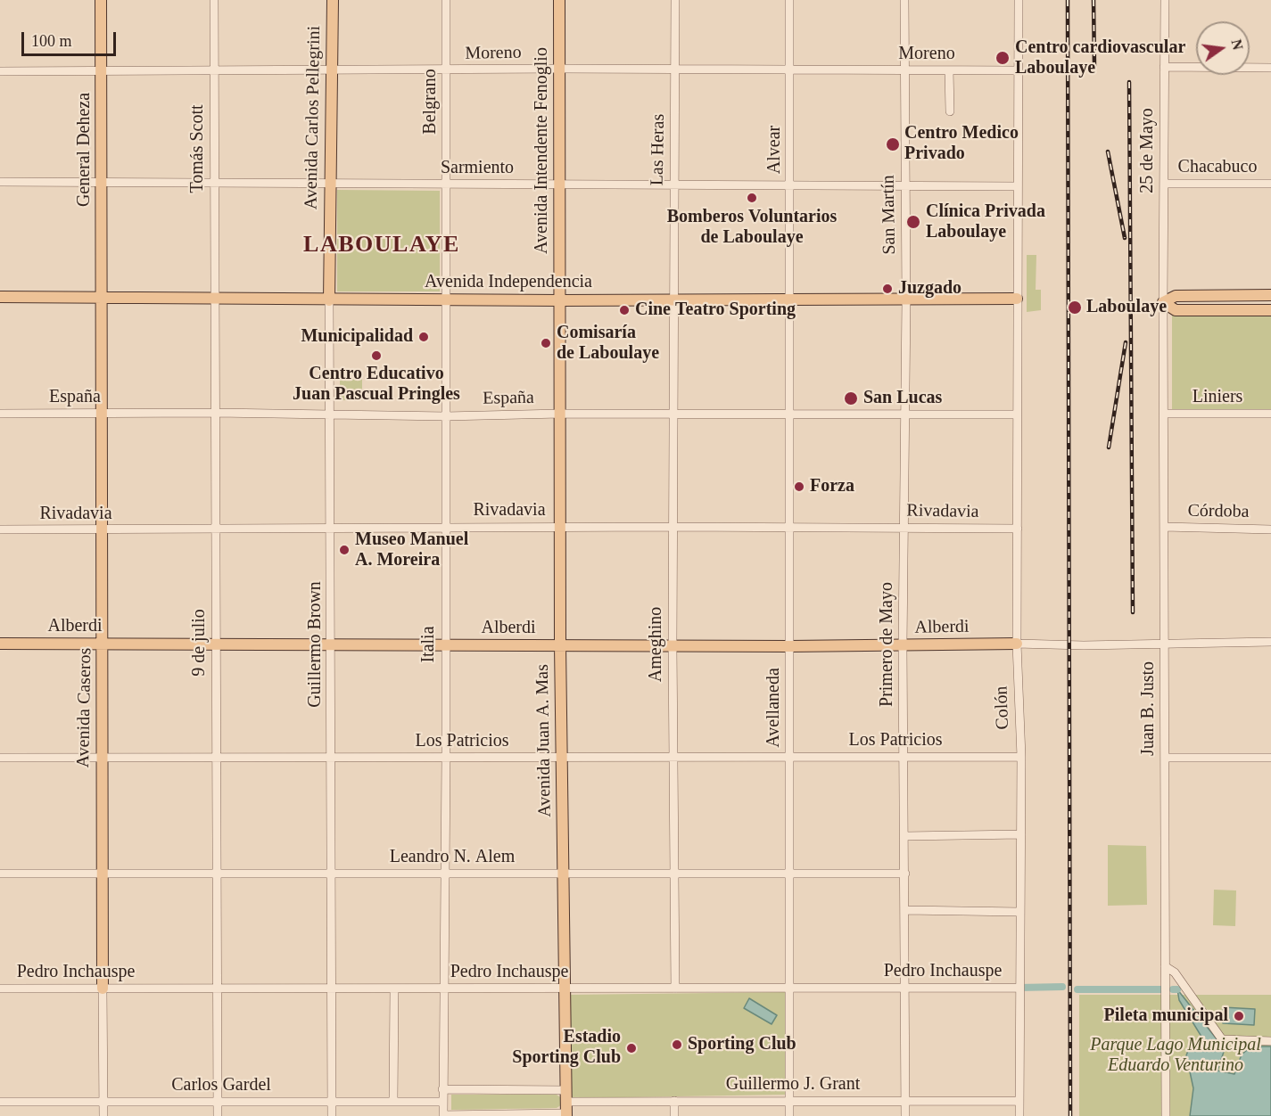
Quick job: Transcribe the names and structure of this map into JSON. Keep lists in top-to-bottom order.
{
  "streets": {
    "main road": [
      "Avenida Carlos Pellegrini",
      "General Deheza",
      "Avenida Intendente Fenoglio",
      "Avenida Independencia",
      "Alberdi",
      "Avenida Caseros",
      "Avenida Juan A. Mas"
    ],
    "street": [
      "Moreno",
      "Belgrano",
      "Tomás Scott",
      "Las Heras",
      "Alvear",
      "25 de Mayo",
      "Chacabuco",
      "Sarmiento",
      "San Martín",
      "España",
      "Liniers",
      "Rivadavia",
      "Córdoba",
      "9 de julio",
      "Guillermo Brown",
      "Italia",
      "Ameghino",
      "Primero de Mayo",
      "Avellaneda",
      "Colón",
      "Juan B. Justo",
      "Los Patricios",
      "Leandro N. Alem",
      "Pedro Inchauspe",
      "Guillermo J. Grant",
      "Carlos Gardel"
    ]
  },
  "crossings": [
    ["Moreno", "Belgrano"],
    ["Moreno", "Avenida Carlos Pellegrini"],
    ["Moreno", "Tomás Scott"],
    ["Moreno", "General Deheza"],
    ["Moreno", "Las Heras"],
    ["Moreno", "Alvear"],
    ["Moreno", "Avenida Intendente Fenoglio"],
    ["Moreno", "San Martín"],
    ["Moreno", "Colón"],
    ["Belgrano", "Sarmiento"],
    ["Belgrano", "Avenida Independencia"],
    ["Belgrano", "Italia"],
    ["Avenida Carlos Pellegrini", "Sarmiento"],
    ["Avenida Carlos Pellegrini", "Avenida Independencia"],
    ["Avenida Carlos Pellegrini", "Guillermo Brown"],
    ["Tomás Scott", "Sarmiento"],
    ["Tomás Scott", "Avenida Independencia"],
    ["Tomás Scott", "9 de julio"],
    ["General Deheza", "Sarmiento"],
    ["General Deheza", "Avenida Independencia"],
    ["General Deheza", "Avenida Caseros"],
    ["Las Heras", "Sarmiento"],
    ["Las Heras", "Avenida Independencia"],
    ["Las Heras", "Ameghino"],
    ["Alvear", "Sarmiento"],
    ["Alvear", "Avenida Independencia"],
    ["Alvear", "Avellaneda"],
    ["Avenida Intendente Fenoglio", "Sarmiento"],
    ["Avenida Intendente Fenoglio", "Avenida Independencia"],
    ["Avenida Intendente Fenoglio", "Avenida Juan A. Mas"],
    ["25 de Mayo", "Chacabuco"],
    ["25 de Mayo", "Juan B. Justo"],
    ["Sarmiento", "San Martín"],
    ["Sarmiento", "Colón"],
    ["San Martín", "Avenida Independencia"],
    ["San Martín", "Primero de Mayo"],
    ["Avenida Independencia", "9 de julio"],
    ["Avenida Independencia", "Guillermo Brown"],
    ["Avenida Independencia", "Italia"],
    ["Avenida Independencia", "Ameghino"],
    ["Avenida Independencia", "Primero de Mayo"],
    ["Avenida Independencia", "Avenida Caseros"],
    ["Avenida Independencia", "Avellaneda"],
    ["Avenida Independencia", "Colón"],
    ["Avenida Independencia", "Avenida Juan A. Mas"],
    ["España", "9 de julio"],
    ["España", "Guillermo Brown"],
    ["España", "Italia"],
    ["España", "Ameghino"],
    ["España", "Primero de Mayo"],
    ["España", "Avenida Caseros"],
    ["España", "Avellaneda"],
    ["España", "Colón"],
    ["España", "Avenida Juan A. Mas"],
    ["Liniers", "Juan B. Justo"],
    ["Rivadavia", "9 de julio"],
    ["Rivadavia", "Guillermo Brown"],
    ["Rivadavia", "Italia"],
    ["Rivadavia", "Ameghino"],
    ["Rivadavia", "Primero de Mayo"],
    ["Rivadavia", "Avenida Caseros"],
    ["Rivadavia", "Avellaneda"],
    ["Rivadavia", "Colón"],
    ["Rivadavia", "Avenida Juan A. Mas"],
    ["Córdoba", "Juan B. Justo"],
    ["Alberdi", "9 de julio"],
    ["Alberdi", "Guillermo Brown"],
    ["Alberdi", "Italia"],
    ["Alberdi", "Ameghino"],
    ["Alberdi", "Primero de Mayo"],
    ["Alberdi", "Avenida Caseros"],
    ["Alberdi", "Avellaneda"],
    ["Alberdi", "Colón"],
    ["Alberdi", "Avenida Juan A. Mas"],
    ["9 de julio", "Los Patricios"],
    ["9 de julio", "Leandro N. Alem"],
    ["9 de julio", "Pedro Inchauspe"],
    ["9 de julio", "Carlos Gardel"],
    ["Guillermo Brown", "Los Patricios"],
    ["Guillermo Brown", "Leandro N. Alem"],
    ["Guillermo Brown", "Pedro Inchauspe"],
    ["Guillermo Brown", "Carlos Gardel"],
    ["Italia", "Los Patricios"],
    ["Italia", "Leandro N. Alem"],
    ["Italia", "Pedro Inchauspe"],
    ["Italia", "Carlos Gardel"],
    ["Ameghino", "Los Patricios"],
    ["Ameghino", "Leandro N. Alem"],
    ["Ameghino", "Pedro Inchauspe"],
    ["Primero de Mayo", "Los Patricios"],
    ["Primero de Mayo", "Leandro N. Alem"],
    ["Primero de Mayo", "Pedro Inchauspe"],
    ["Primero de Mayo", "Guillermo J. Grant"],
    ["Avenida Caseros", "Los Patricios"],
    ["Avenida Caseros", "Leandro N. Alem"],
    ["Avenida Caseros", "Pedro Inchauspe"],
    ["Avellaneda", "Los Patricios"],
    ["Avellaneda", "Leandro N. Alem"],
    ["Avellaneda", "Pedro Inchauspe"],
    ["Avellaneda", "Guillermo J. Grant"],
    ["Colón", "Los Patricios"],
    ["Colón", "Pedro Inchauspe"],
    ["Colón", "Guillermo J. Grant"],
    ["Avenida Juan A. Mas", "Los Patricios"],
    ["Avenida Juan A. Mas", "Leandro N. Alem"],
    ["Avenida Juan A. Mas", "Pedro Inchauspe"],
    ["Avenida Juan A. Mas", "Guillermo J. Grant"]
  ],
  "districts": ["LABOULAYE"],
  "parks": ["Parque Lago Municipal Eduardo Venturino"],
  "places": [
    "Centro cardiovascular Laboulaye",
    "Centro Medico Privado",
    "Bomberos Voluntarios de Laboulaye",
    "Clínica Privada Laboulaye",
    "Juzgado",
    "Laboulaye",
    "Cine Teatro Sporting",
    "Municipalidad",
    "Comisaría de Laboulaye",
    "Centro Educativo Juan Pascual Pringles",
    "San Lucas",
    "Forza",
    "Museo Manuel A. Moreira",
    "Pileta municipal",
    "Sporting Club",
    "Estadio Sporting Club"
  ],
  "scale_bar": "100 m",
  "north": "right"
}
